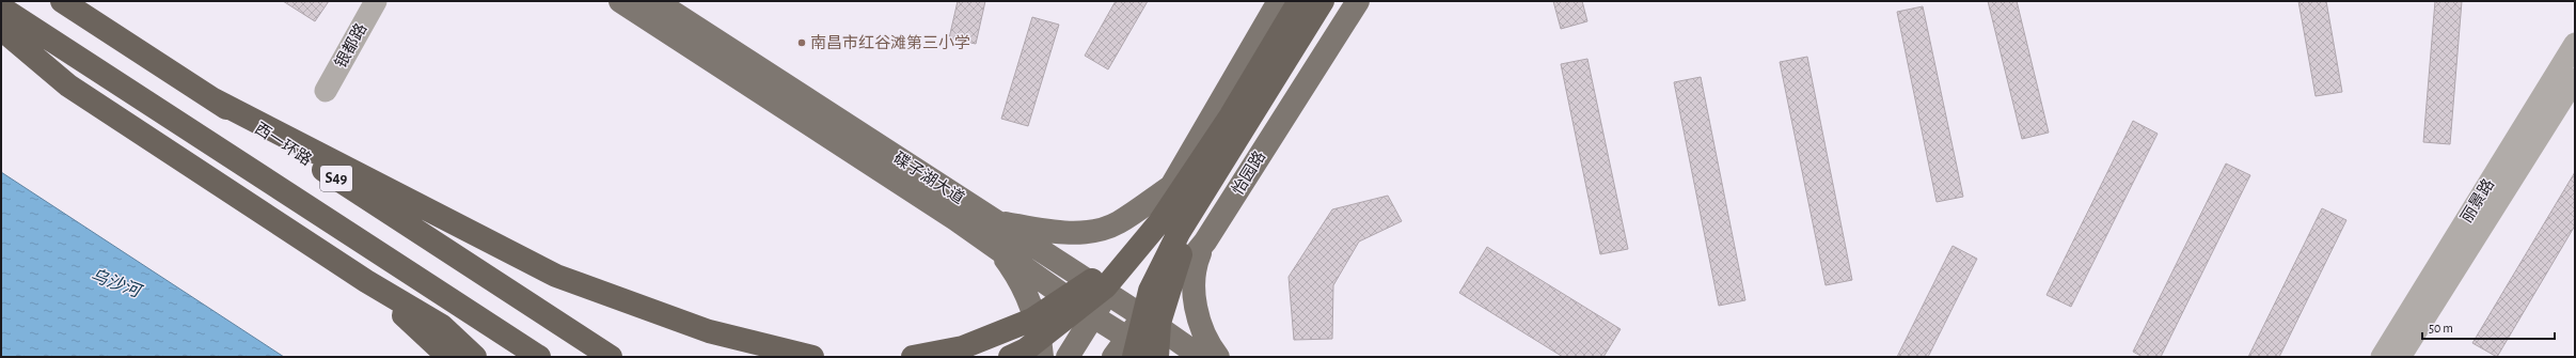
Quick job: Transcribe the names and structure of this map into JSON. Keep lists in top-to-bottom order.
{
  "streets": {
    "highway": ["西一环路", "S49"],
    "main road": ["怡园路", "碟子湖大道"],
    "street": ["银都路", "丽景路"]
  },
  "crossings": [
    ["怡园路", "碟子湖大道"]
  ],
  "water": ["乌沙河"],
  "places": ["南昌市红谷滩第三小学"],
  "scale_bar": "50 m"
}
